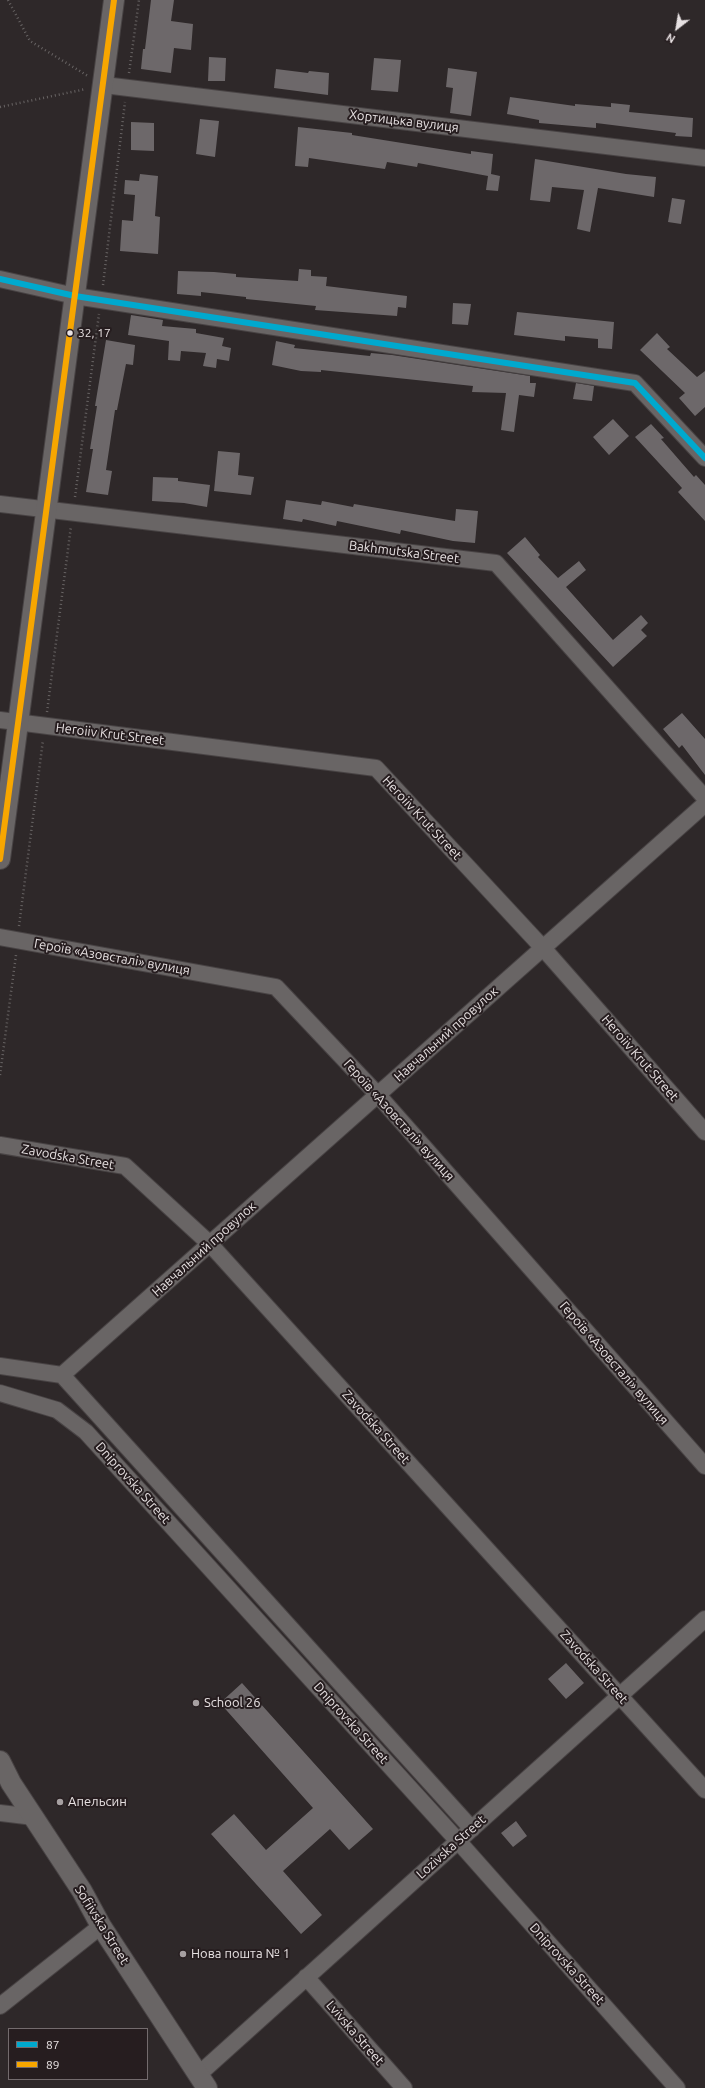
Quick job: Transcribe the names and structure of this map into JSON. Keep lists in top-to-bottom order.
{
  "streets": {
    "street": [
      "Хортицька вулиця",
      "Bakhmutska Street",
      "Heroiiv Krut Street",
      "Героїв «Азовсталі» вулиця",
      "Навчальний провулок",
      "Zavodska Street",
      "Dniprovska Street",
      "Lozivska Street",
      "Sofiivska Street",
      "Lvivska Street"
    ]
  },
  "crossings": [
    ["Heroiiv Krut Street", "Навчальний провулок"],
    ["Героїв «Азовсталі» вулиця", "Навчальний провулок"],
    ["Навчальний провулок", "Zavodska Street"],
    ["Навчальний провулок", "Dniprovska Street"],
    ["Zavodska Street", "Lozivska Street"],
    ["Dniprovska Street", "Lozivska Street"],
    ["Lozivska Street", "Sofiivska Street"],
    ["Lozivska Street", "Lvivska Street"]
  ],
  "places": [
    "32, 17",
    "School 26",
    "Апельсин",
    "Нова пошта № 1"
  ],
  "lines": ["transit line 89", "transit line 87"],
  "legend": ["87", "89"],
  "north": "bottom left"
}
